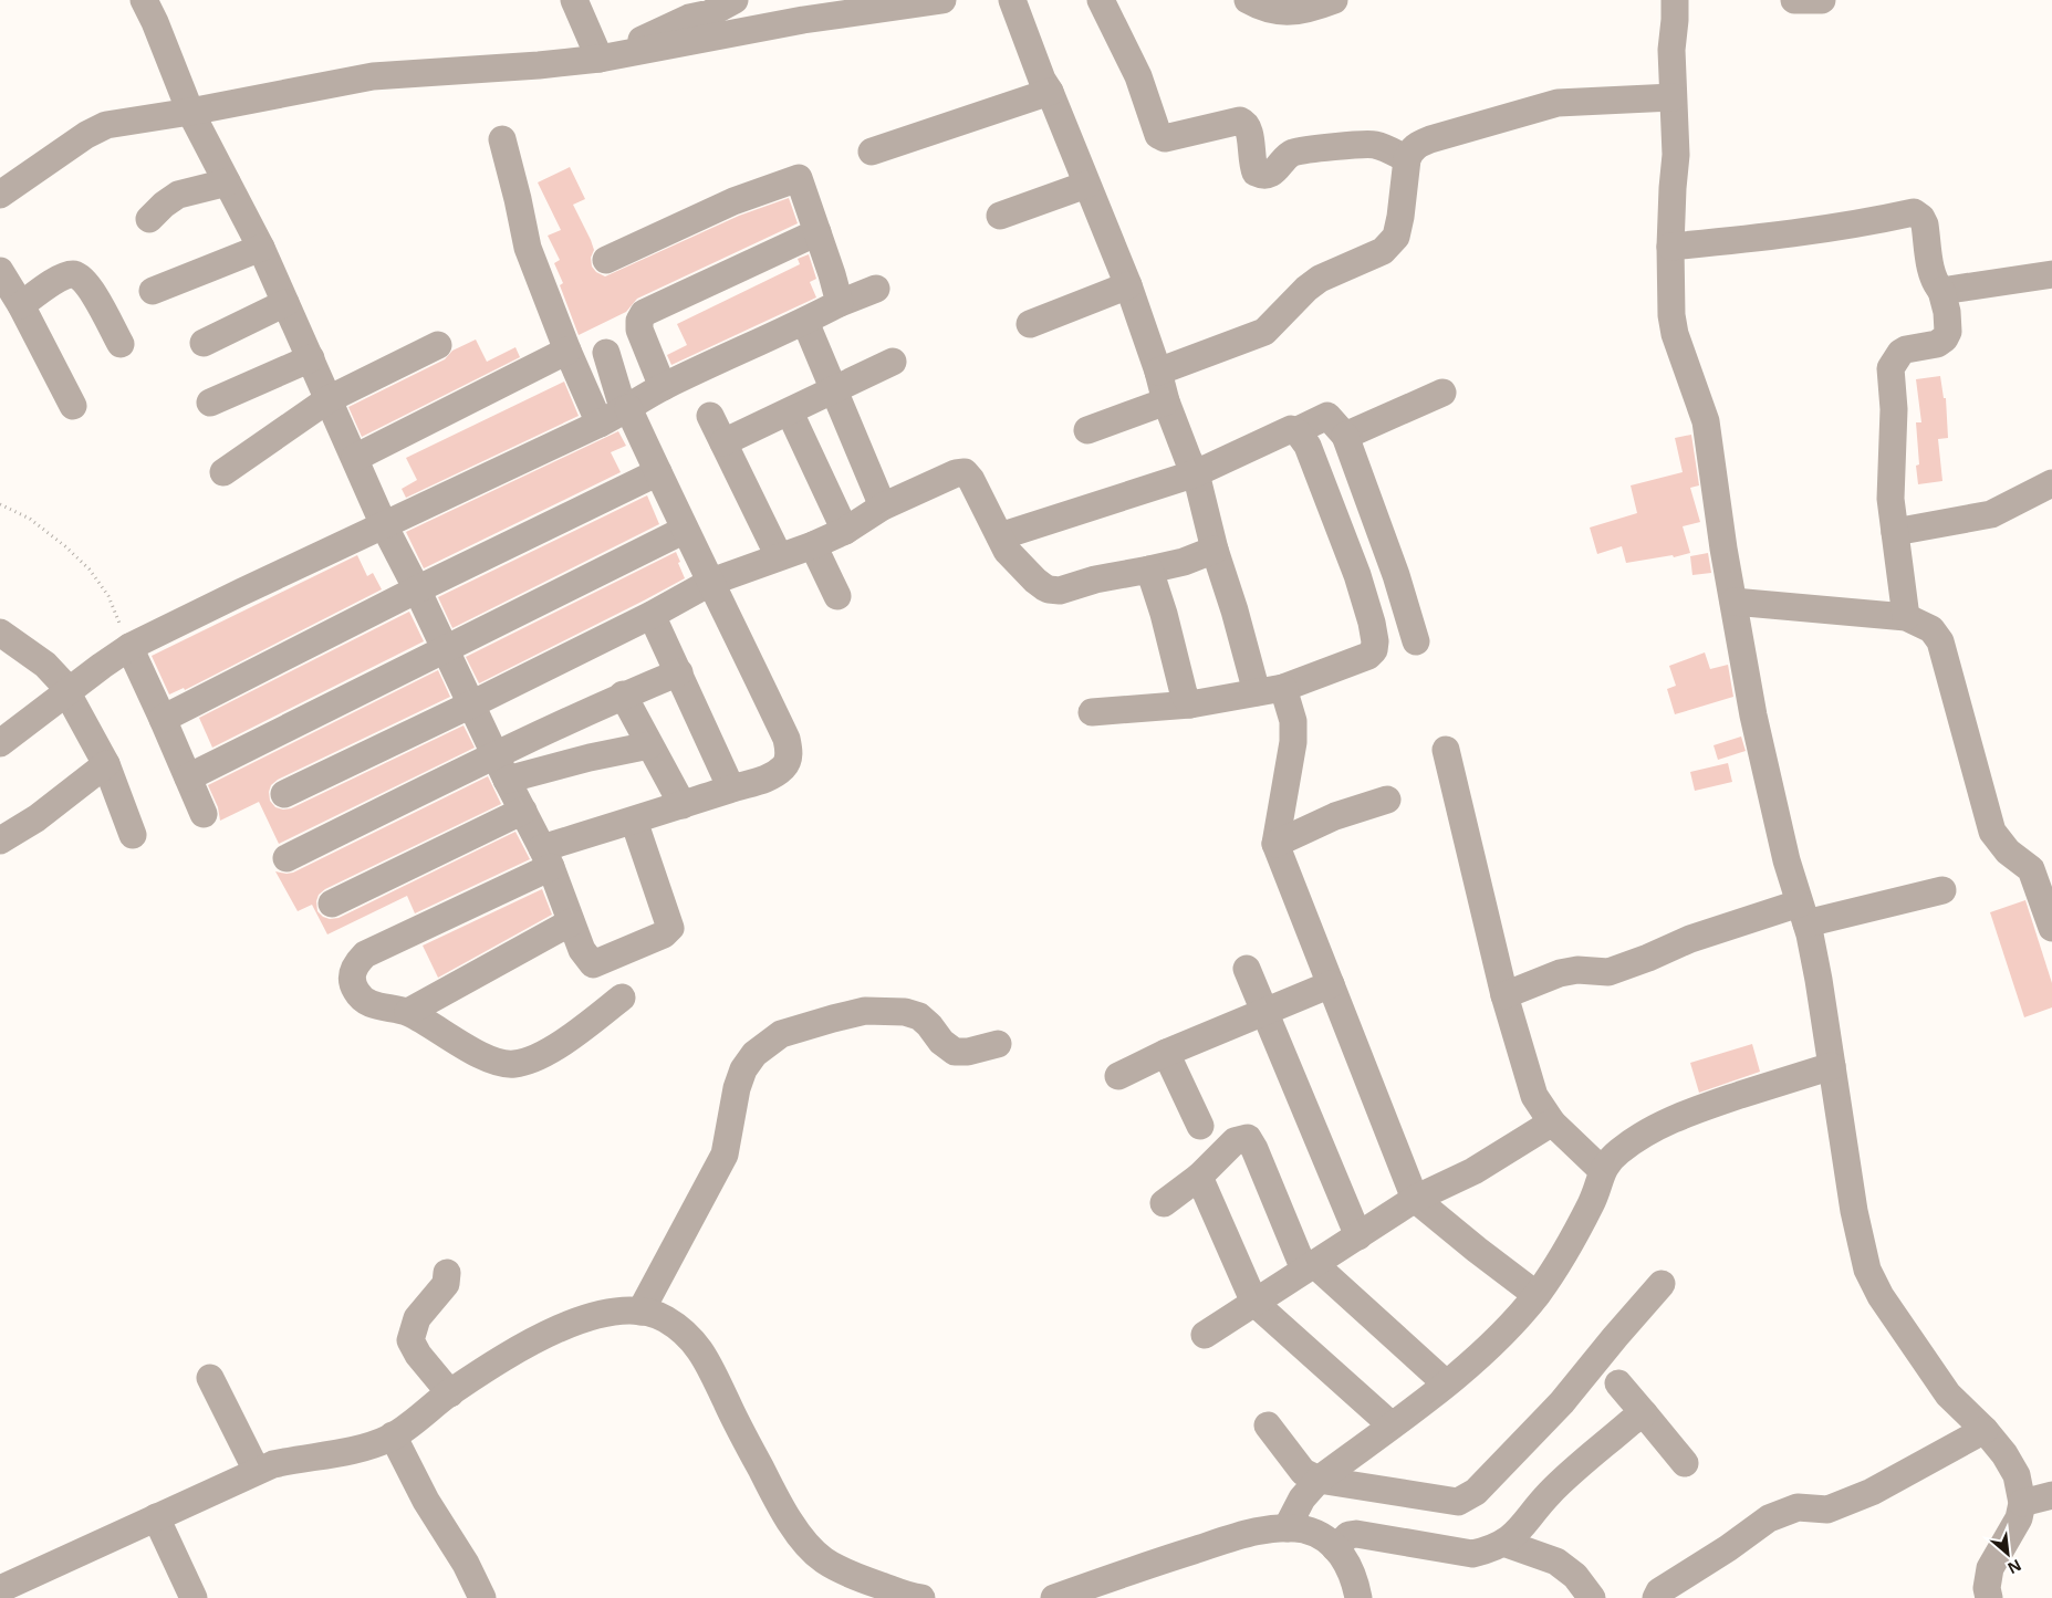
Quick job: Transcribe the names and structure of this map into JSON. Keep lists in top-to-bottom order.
{
  "north": "bottom right"
}
